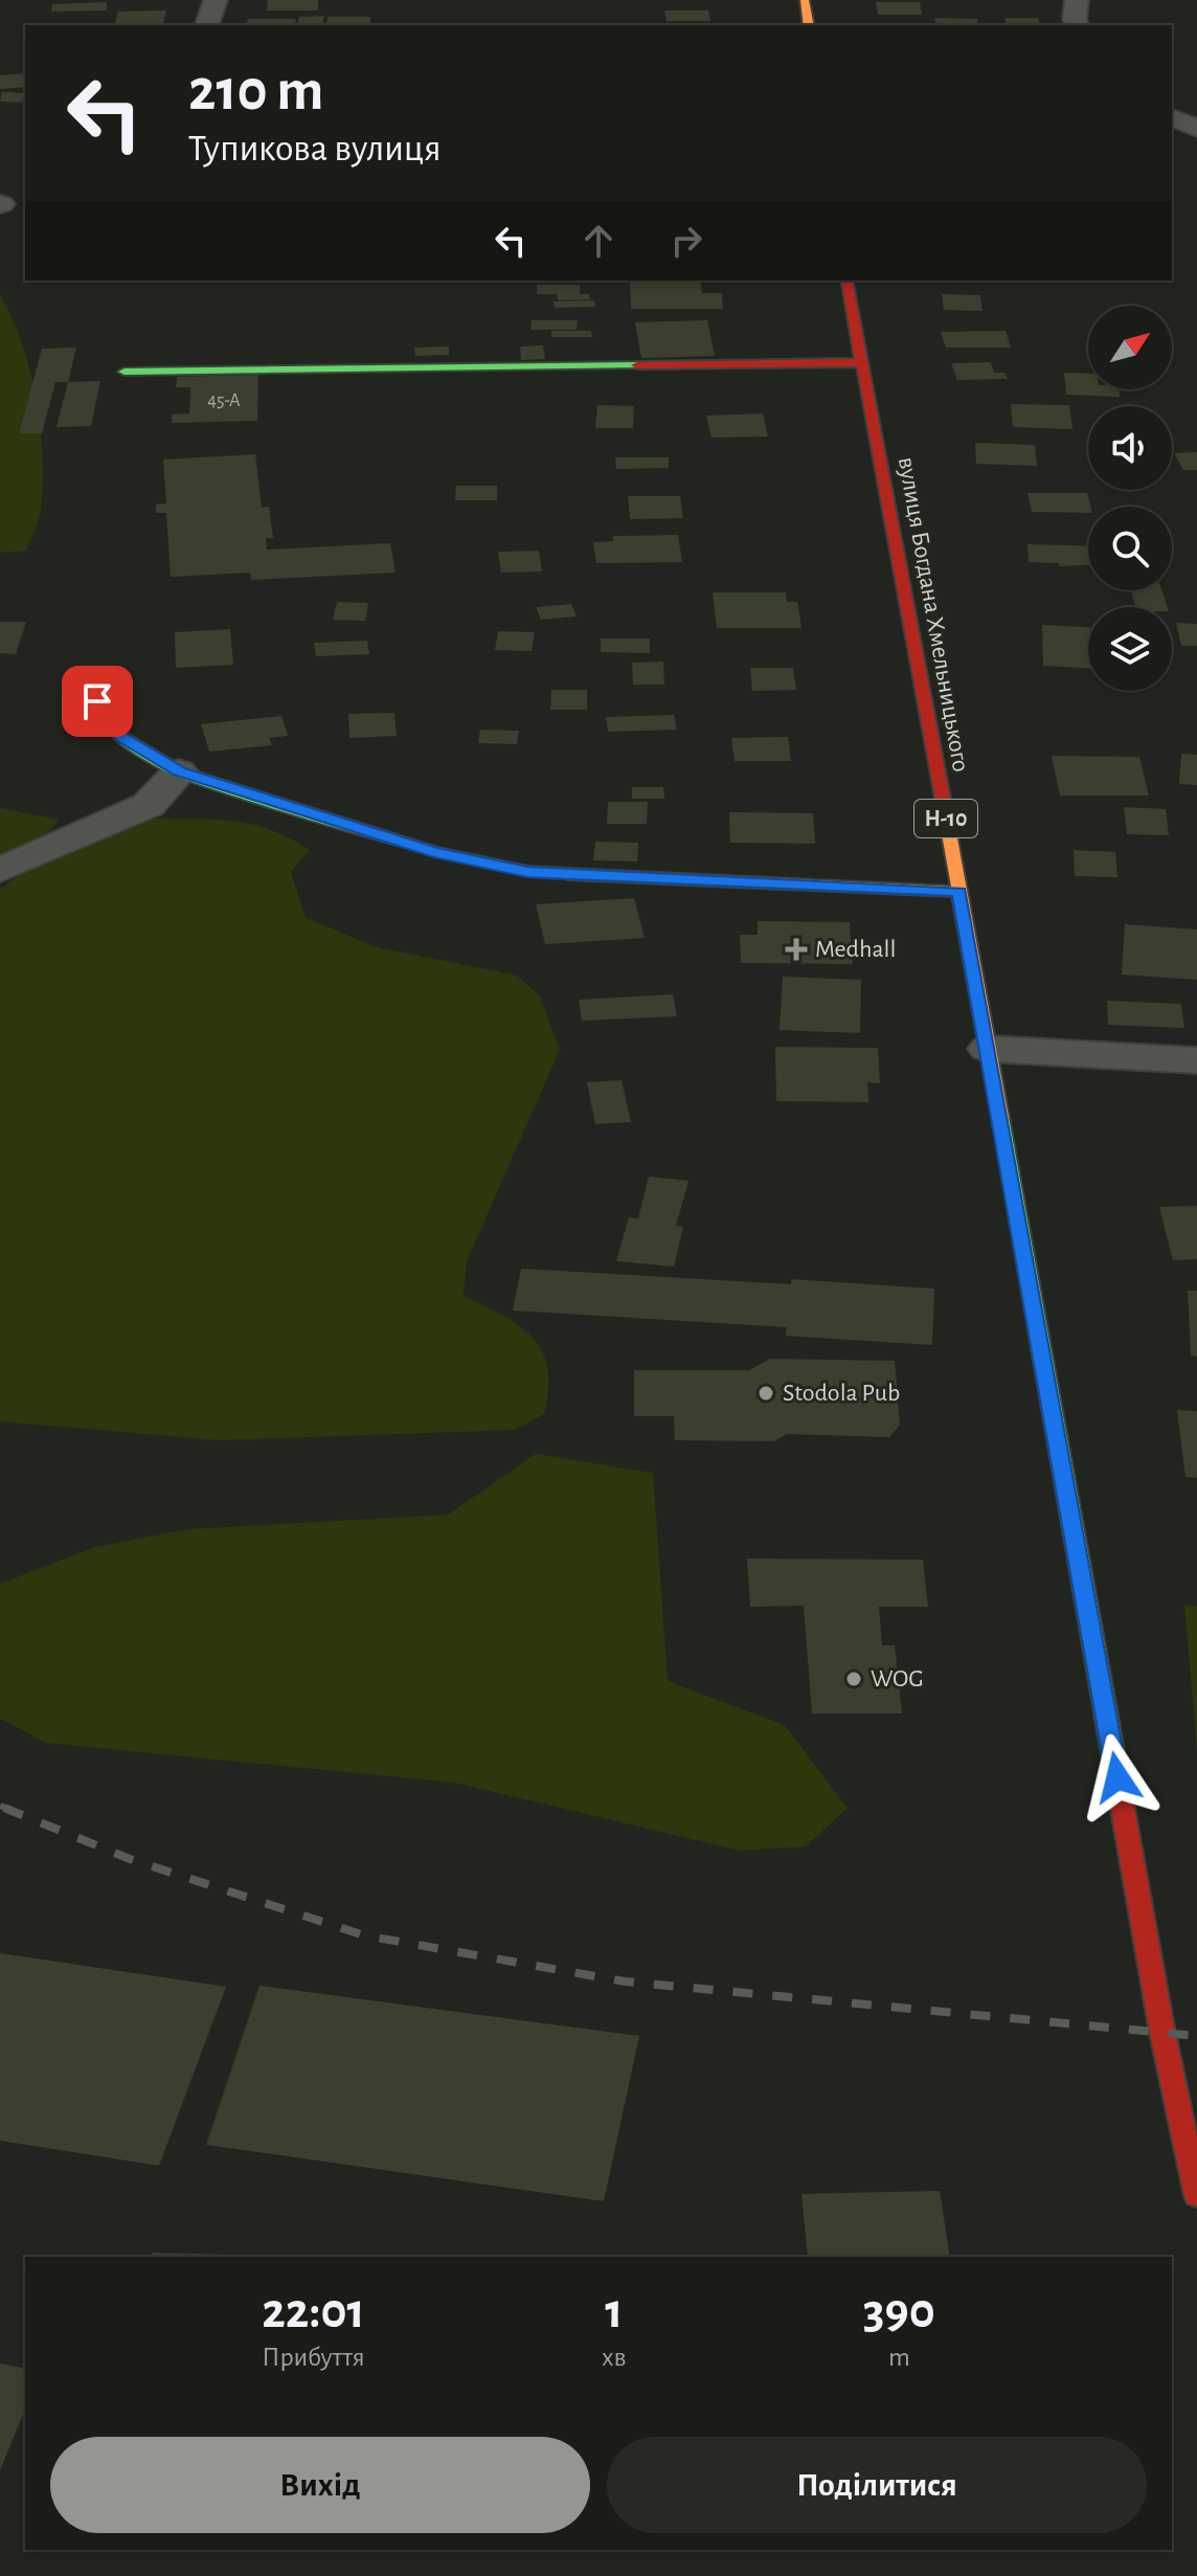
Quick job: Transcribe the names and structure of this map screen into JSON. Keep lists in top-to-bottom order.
{
  "streets": {
    "main road": ["вулиця Богдана Хмельницького", "Н-10"]
  },
  "places": {
    "health": ["Medhall"],
    "other": ["Stodola Pub", "WOG"]
  },
  "house_numbers": ["45-А"],
  "north": "top right",
  "page": {
    "turn": ["210 m", "Тупикова вулиця"],
    "eta": [
      "22:01",
      "Прибуття",
      "1",
      "хв",
      "390",
      "m"
    ],
    "buttons": ["Вихід", "Поділитися"]
  }
}
